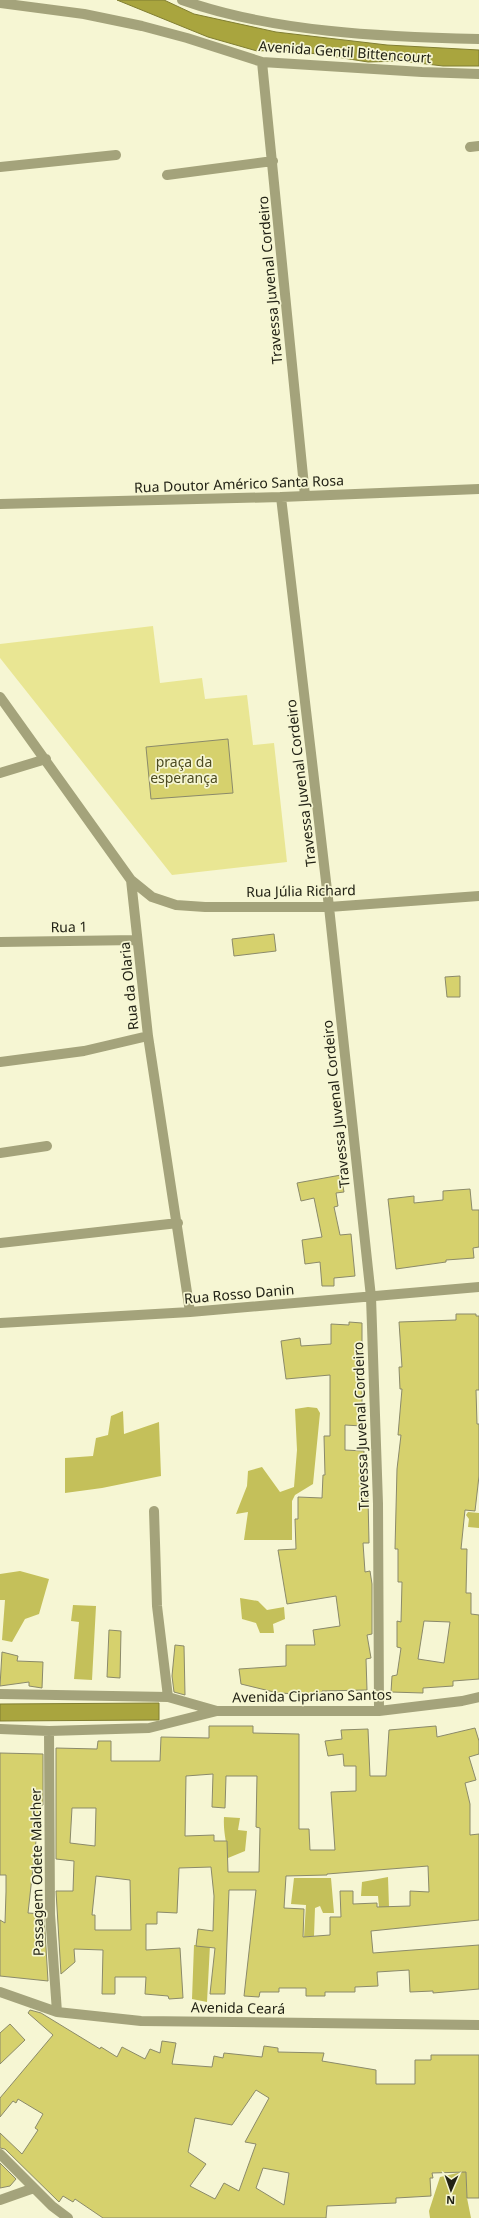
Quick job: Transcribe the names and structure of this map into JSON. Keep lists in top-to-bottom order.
{
  "streets": {
    "street": [
      "Avenida Gentil Bittencourt",
      "Travessa Juvenal Cordeiro",
      "Rua Doutor Américo Santa Rosa",
      "Rua Júlia Richard",
      "Rua 1",
      "Rua da Olaria",
      "Rua Rosso Danin",
      "Avenida Cipriano Santos",
      "Passagem Odete Malcher",
      "Avenida Ceará"
    ]
  },
  "crossings": [
    ["Avenida Gentil Bittencourt", "Travessa Juvenal Cordeiro"],
    ["Travessa Juvenal Cordeiro", "Rua Doutor Américo Santa Rosa"],
    ["Travessa Juvenal Cordeiro", "Rua Júlia Richard"],
    ["Travessa Juvenal Cordeiro", "Rua Rosso Danin"],
    ["Travessa Juvenal Cordeiro", "Avenida Cipriano Santos"],
    ["Rua Júlia Richard", "Rua da Olaria"],
    ["Rua 1", "Rua da Olaria"],
    ["Rua da Olaria", "Rua Rosso Danin"],
    ["Avenida Cipriano Santos", "Passagem Odete Malcher"],
    ["Passagem Odete Malcher", "Avenida Ceará"]
  ],
  "parks": ["praça da esperança"],
  "north": "bottom"
}
